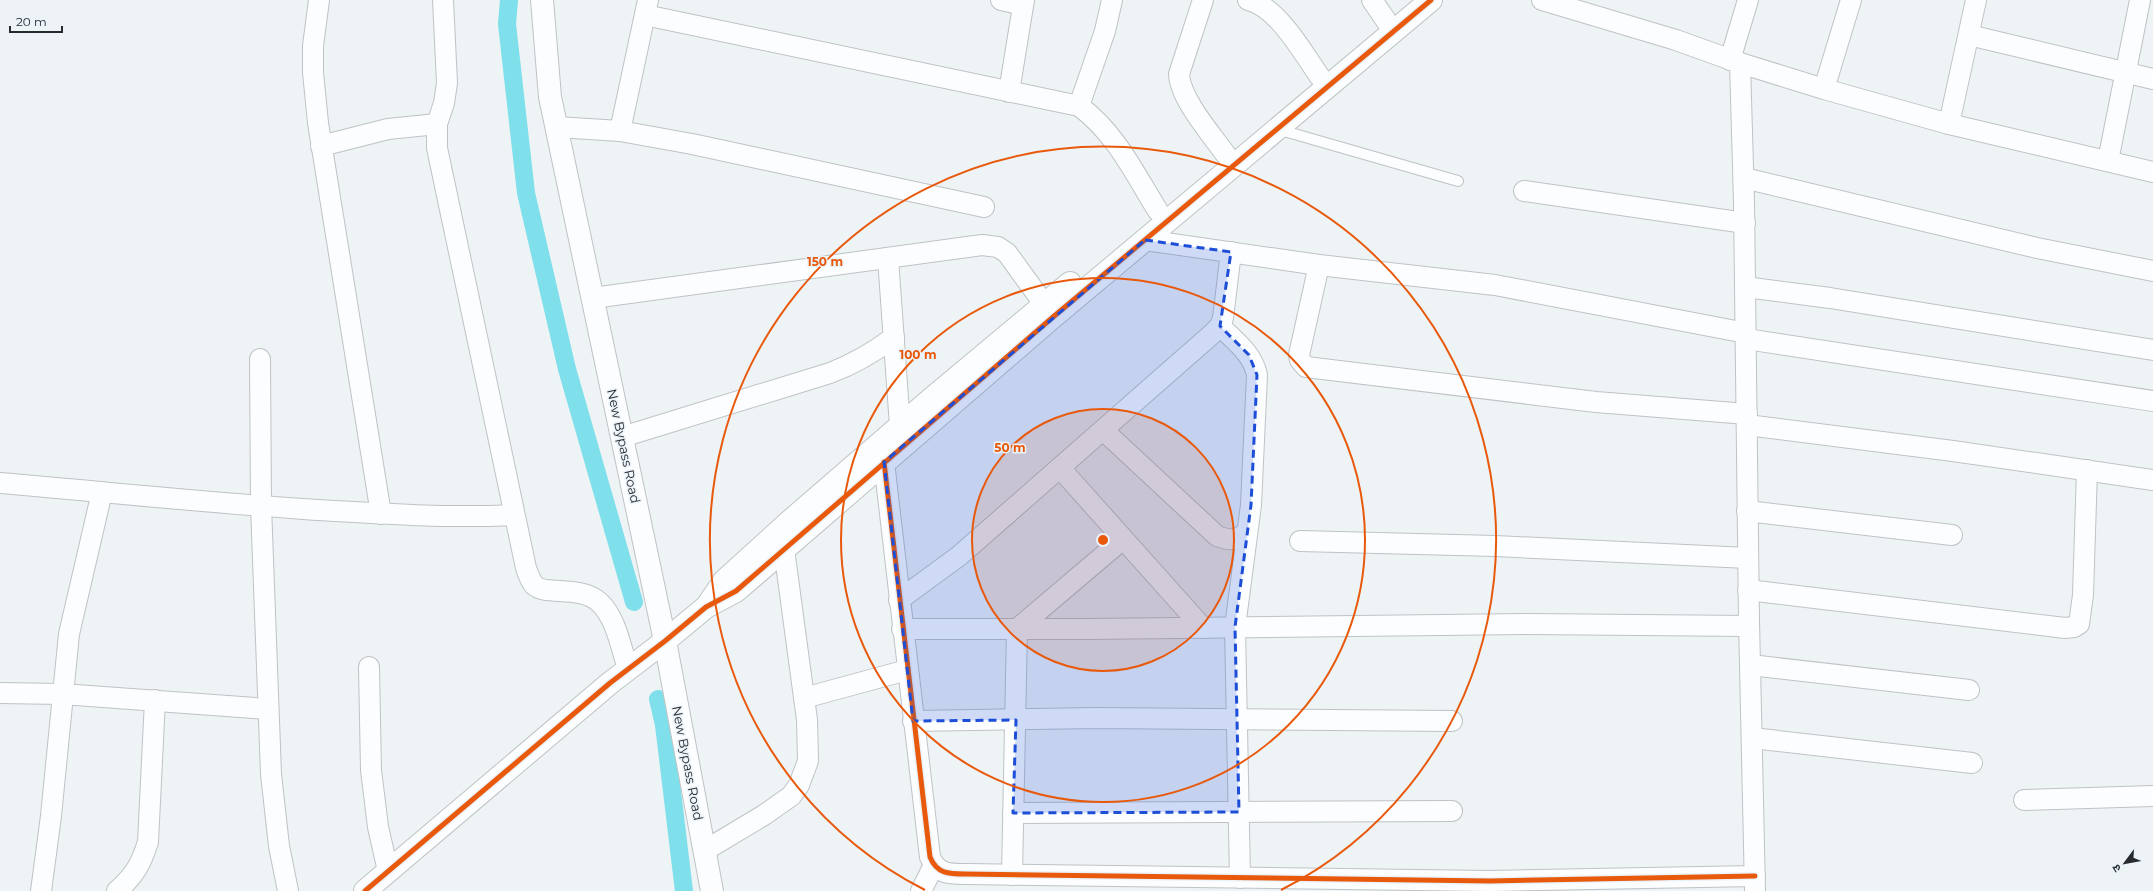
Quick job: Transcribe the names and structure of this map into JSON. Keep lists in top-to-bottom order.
{
  "streets": {
    "street": ["New Bypass Road"]
  },
  "scale_bar": "20 m",
  "north": "bottom left",
  "rings": ["150 m", "100 m", "50 m"]
}
